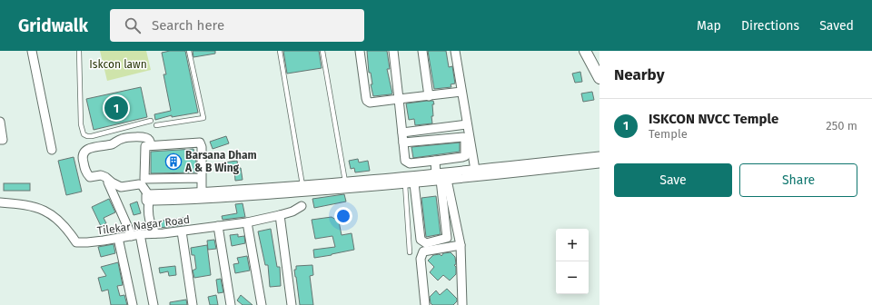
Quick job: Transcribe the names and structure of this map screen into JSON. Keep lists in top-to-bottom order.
{
  "streets": {
    "street": ["Tilekar Nagar Road"]
  },
  "parks": ["Iskcon lawn"],
  "places": {
    "building": ["Barsana Dham A & B Wing"]
  },
  "page": {
    "header": "Gridwalk",
    "search": "Search here",
    "nav": ["Map", "Directions", "Saved"],
    "heading": "Nearby",
    "pins": "1",
    "list": [
      {
        "mark": "1",
        "name": "ISKCON NVCC Temple",
        "note": "Temple",
        "value": "250 m"
      }
    ],
    "buttons": ["Save", "Share"],
    "map_buttons": ["+", "−"]
  }
}
